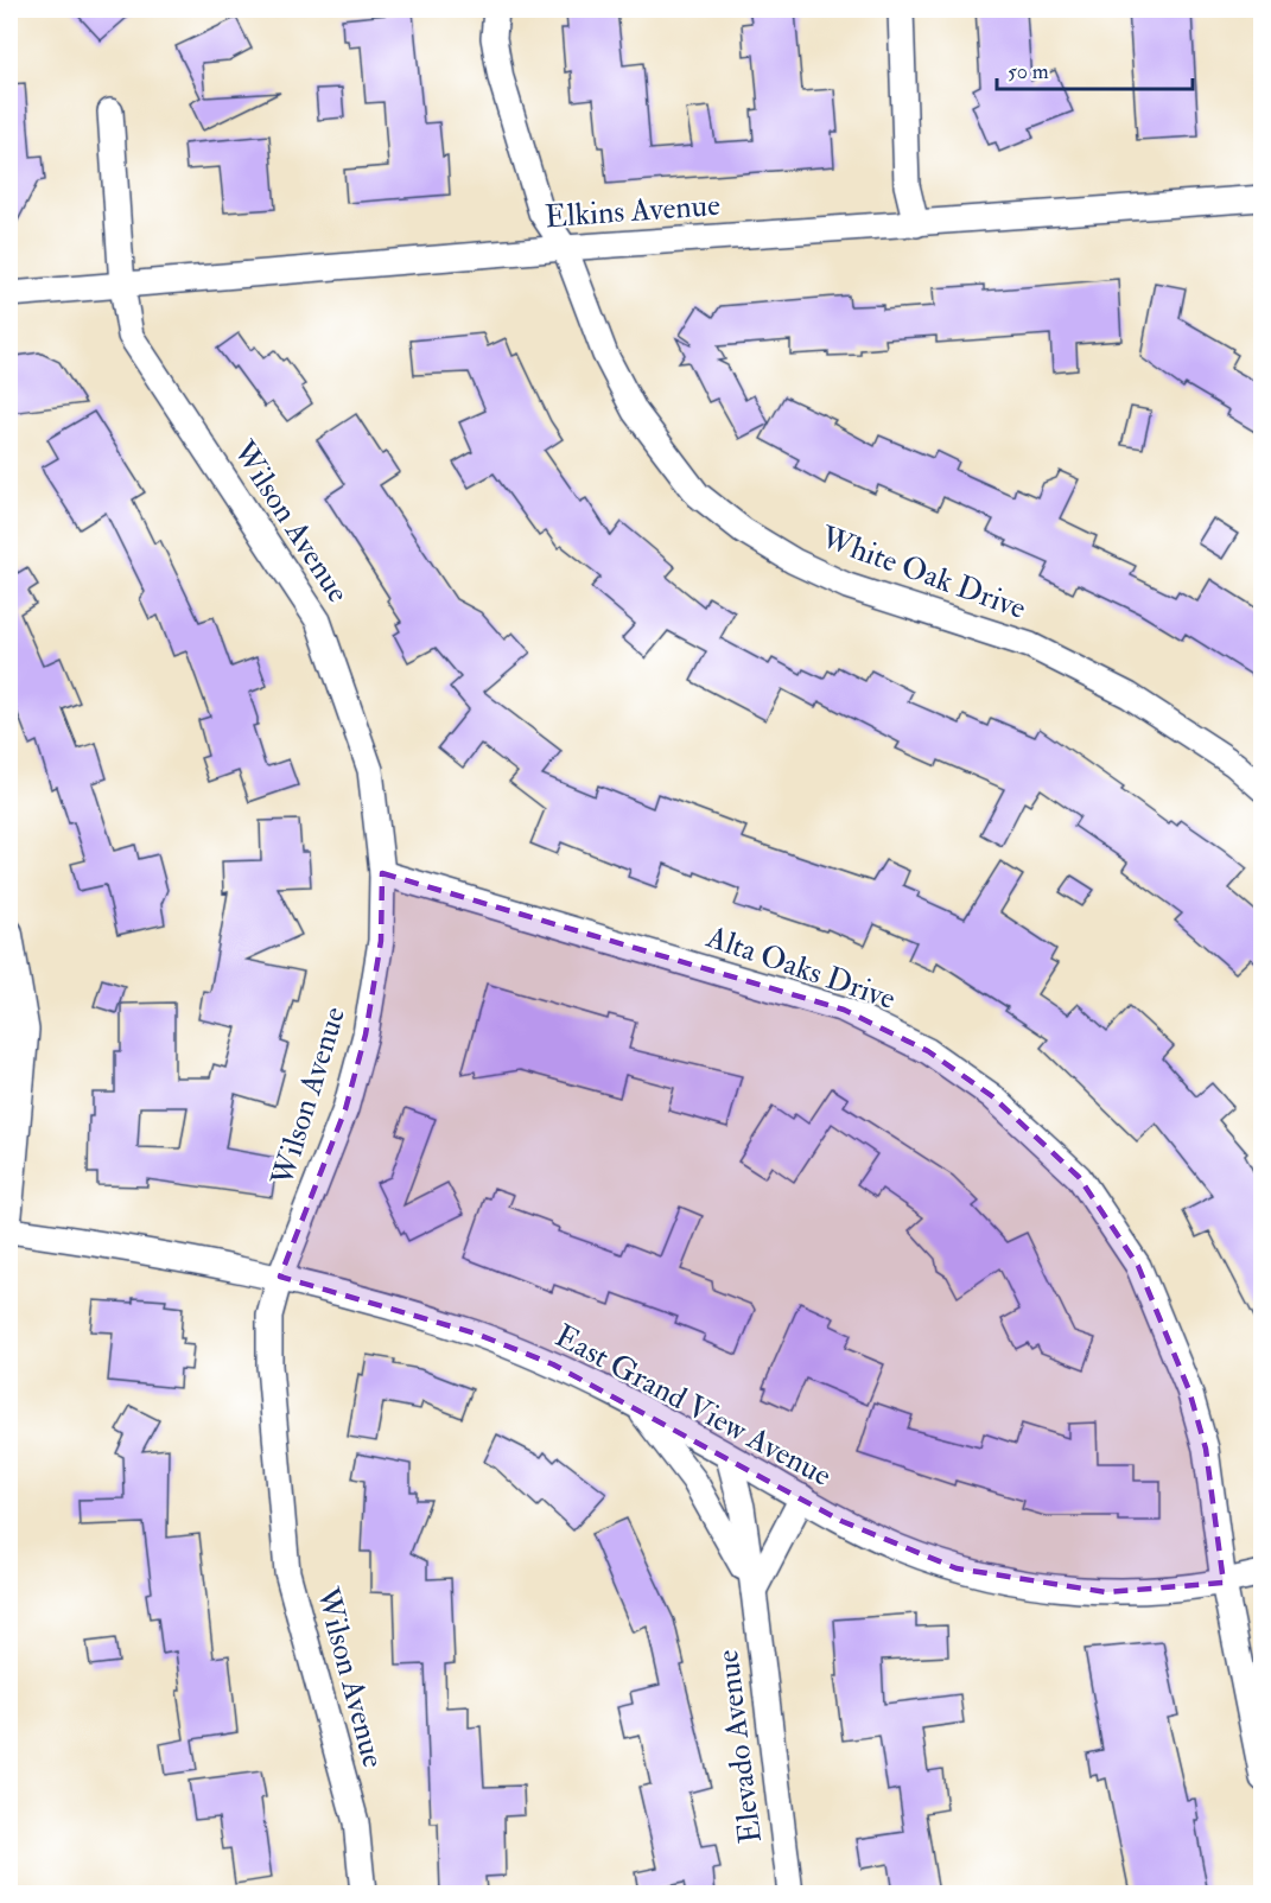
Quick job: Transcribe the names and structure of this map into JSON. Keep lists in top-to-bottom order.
{
  "streets": {
    "street": [
      "Elkins Avenue",
      "Wilson Avenue",
      "White Oak Drive",
      "Alta Oaks Drive",
      "East Grand View Avenue",
      "Elevado Avenue"
    ]
  },
  "crossings": [
    ["Elkins Avenue", "Wilson Avenue"],
    ["Elkins Avenue", "White Oak Drive"],
    ["Wilson Avenue", "Alta Oaks Drive"],
    ["Wilson Avenue", "East Grand View Avenue"],
    ["Alta Oaks Drive", "East Grand View Avenue"],
    ["East Grand View Avenue", "Elevado Avenue"]
  ],
  "scale_bar": "50 m"
}
